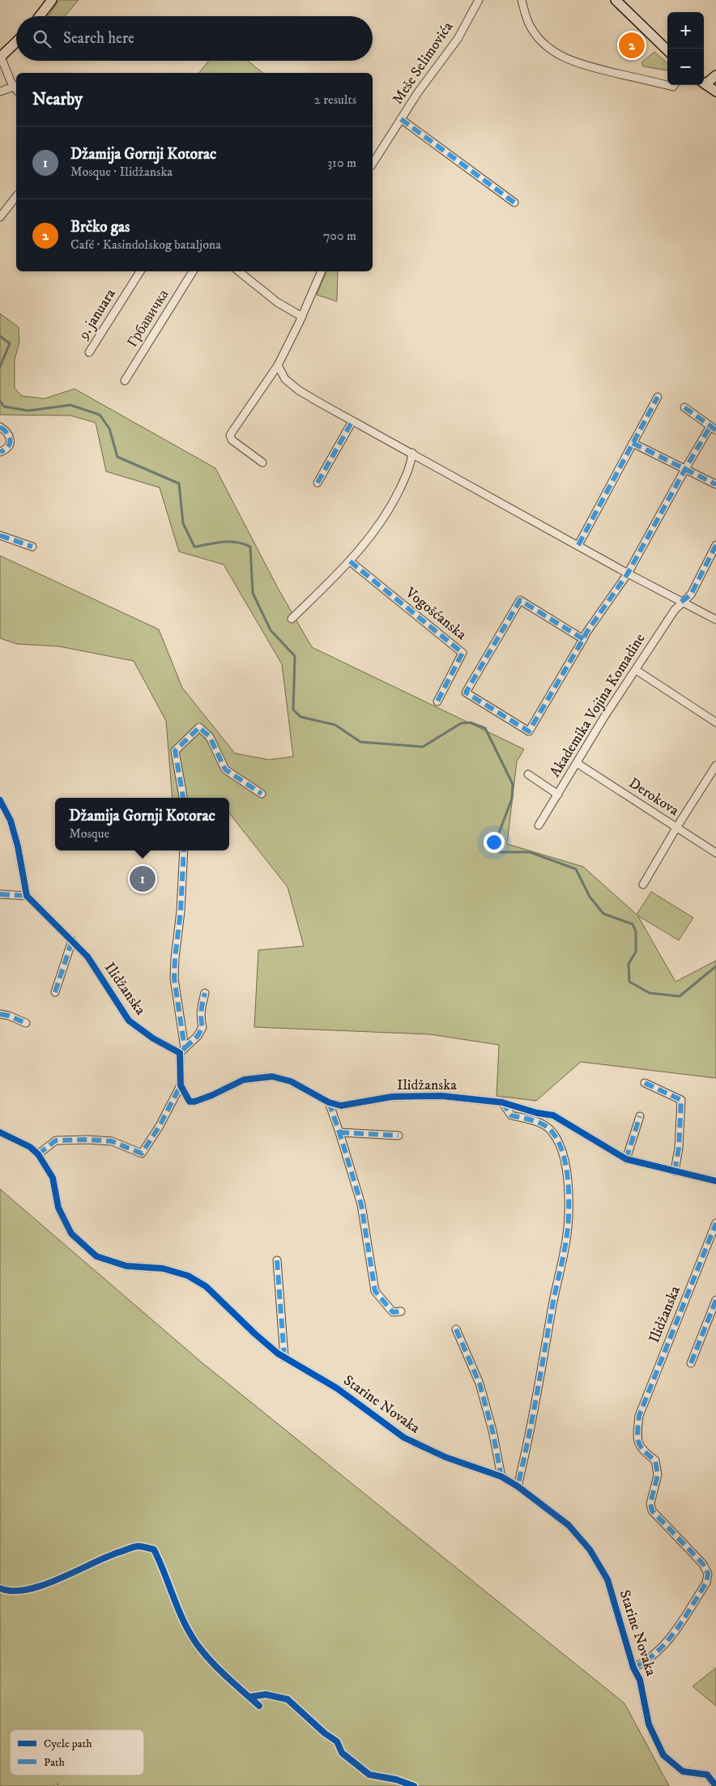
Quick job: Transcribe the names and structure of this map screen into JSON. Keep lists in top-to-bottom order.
{
  "streets": {
    "street": [
      "Meše Selimovića",
      "9. januara",
      "Грбавичка",
      "Vogošćanska",
      "Akademika Vojina Komadine",
      "Derokova",
      "Ilidžanska",
      "Starine Novaka"
    ]
  },
  "crossings": [
    ["Akademika Vojina Komadine", "Derokova"],
    ["Ilidžanska", "Starine Novaka"]
  ],
  "legend": ["Cycle path", "Path"],
  "page": {
    "map_buttons": ["+", "−"],
    "search": "Search here",
    "pins": ["2", "1"],
    "heading": ["Nearby", "2 results"],
    "list": [
      {
        "mark": "1",
        "name": "Džamija Gornji Kotorac",
        "note": "Mosque · Ilidžanska",
        "value": "310 m"
      },
      {
        "mark": "2",
        "name": "Brčko gas",
        "note": "Café · Kasindolskog bataljona",
        "value": "700 m"
      }
    ],
    "popup": ["Džamija Gornji Kotorac", "Mosque"]
  }
}
